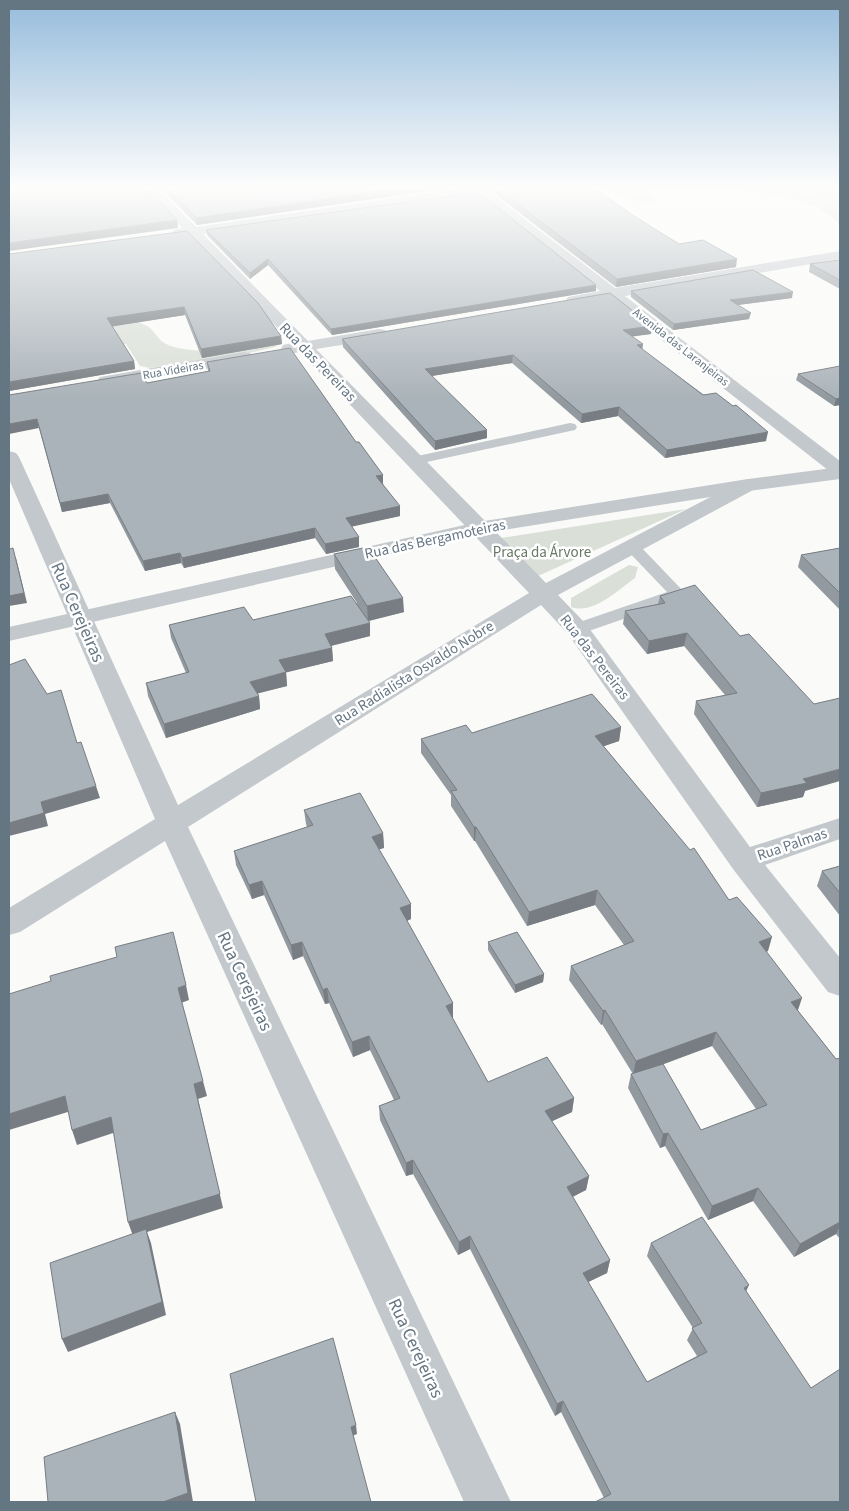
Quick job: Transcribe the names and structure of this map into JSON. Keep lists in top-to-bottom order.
{
  "streets": {
    "street": [
      "Avenida das Laranjeiras",
      "Rua das Pereiras",
      "Rua Videiras",
      "Rua das Bergamoteiras",
      "Rua Cerejeiras",
      "Rua Radialista Osvaldo Nobre",
      "Rua Palmas"
    ]
  },
  "crossings": [
    ["Avenida das Laranjeiras", "Rua Radialista Osvaldo Nobre"],
    ["Rua das Pereiras", "Rua Videiras"],
    ["Rua das Pereiras", "Rua das Bergamoteiras"],
    ["Rua das Pereiras", "Rua Radialista Osvaldo Nobre"],
    ["Rua das Pereiras", "Rua Palmas"],
    ["Rua das Bergamoteiras", "Rua Cerejeiras"],
    ["Rua das Bergamoteiras", "Rua Radialista Osvaldo Nobre"],
    ["Rua Cerejeiras", "Rua Radialista Osvaldo Nobre"]
  ],
  "parks": ["Praça da Árvore"]
}
